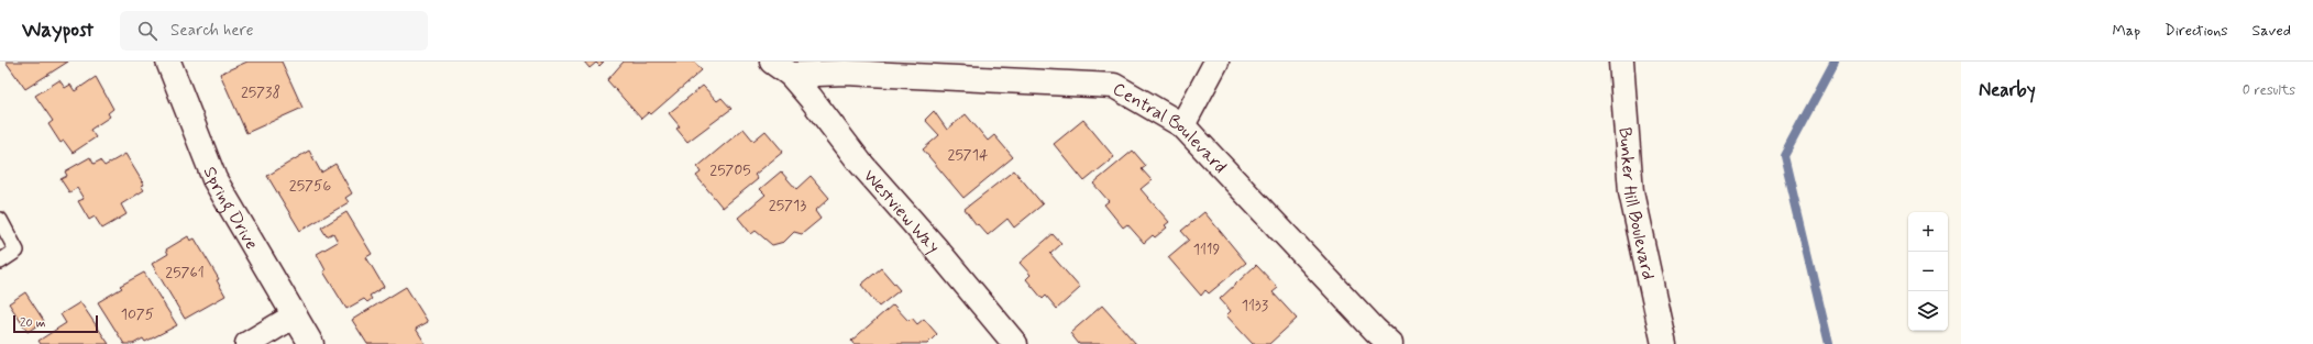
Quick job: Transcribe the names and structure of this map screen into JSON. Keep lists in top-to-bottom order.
{
  "streets": {
    "street": [
      "Central Boulevard",
      "Bunker Hill Boulevard",
      "Spring Drive",
      "Westview Way"
    ]
  },
  "crossings": [
    ["Central Boulevard", "Westview Way"]
  ],
  "house_numbers": [
    "25738",
    "25714",
    "25705",
    "25756",
    "25713",
    "1119",
    "25761",
    "1133",
    "1075"
  ],
  "scale_bar": "20 m",
  "page": {
    "header": "Waypost",
    "search": "Search here",
    "nav": ["Map", "Directions", "Saved"],
    "heading": ["Nearby", "0 results"],
    "map_buttons": ["+", "−"],
    "scale": "20 m"
  }
}
